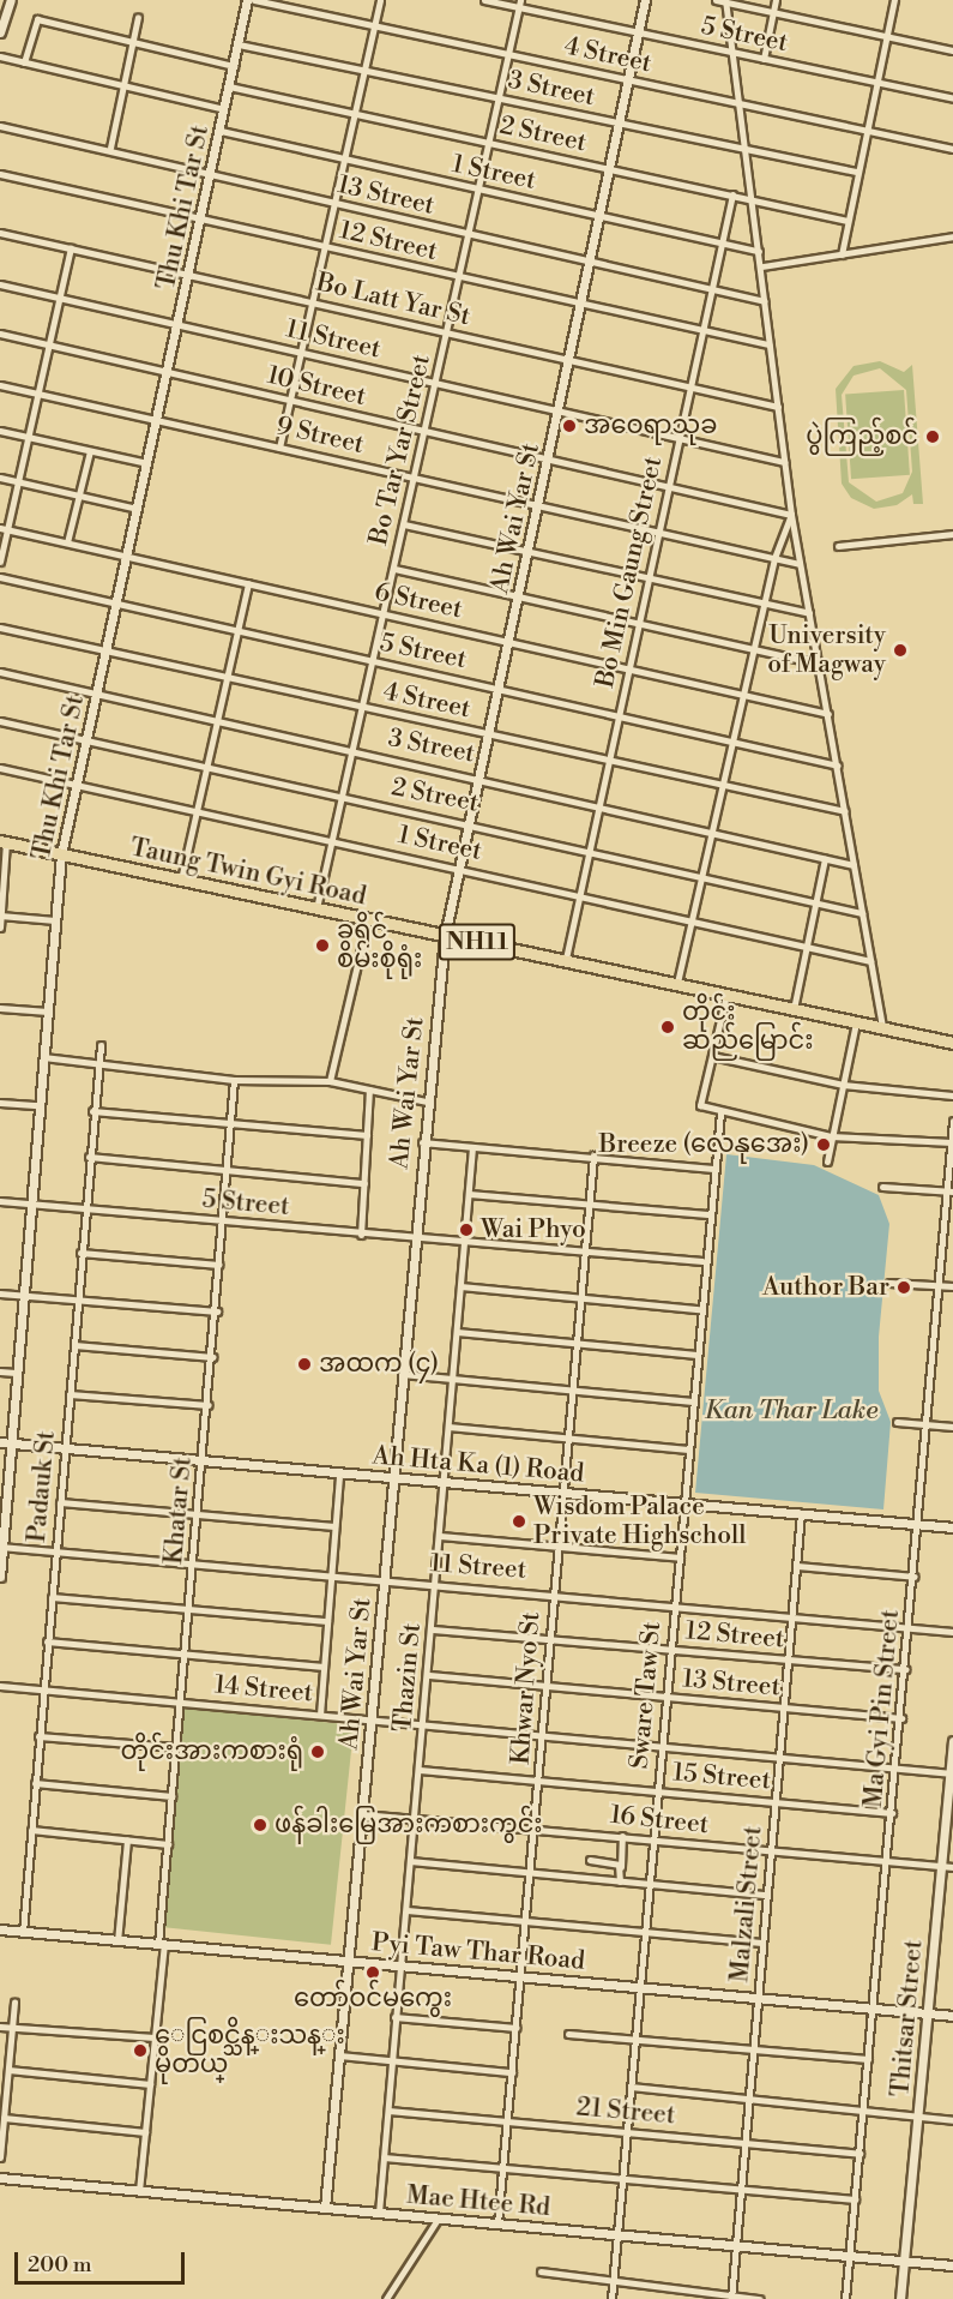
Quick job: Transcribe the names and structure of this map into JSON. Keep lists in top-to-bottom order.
{
  "streets": {
    "highway": ["Taung Twin Gyi Road", "NH11"],
    "street": [
      "5 Street",
      "4 Street",
      "3 Street",
      "2 Street",
      "1 Street",
      "13 Street",
      "Thu Khi Tar St",
      "12 Street",
      "Bo Latt Yar St",
      "11 Street",
      "10 Street",
      "9 Street",
      "Bo Tar Yar Street",
      "Ah Wai Yar St",
      "Bo Min Gaung Street",
      "6 Street",
      "Ah Hta Ka (1) Road",
      "Padauk St",
      "Khatar St",
      "Thazin St",
      "Khwar Nyo St",
      "14 Street",
      "Sware Taw St",
      "Ma Gyi Pin Street",
      "15 Street",
      "16 Street",
      "Malzali Street",
      "Pyi Taw Thar Road",
      "Thitsar Street",
      "21 Street",
      "Mae Htee Rd"
    ]
  },
  "crossings": [
    ["5 Street", "Thu Khi Tar St"],
    ["5 Street", "Bo Tar Yar Street"],
    ["5 Street", "Ah Wai Yar St"],
    ["5 Street", "Bo Min Gaung Street"],
    ["5 Street", "Padauk St"],
    ["5 Street", "Khatar St"],
    ["5 Street", "Thazin St"],
    ["5 Street", "Khwar Nyo St"],
    ["5 Street", "Sware Taw St"],
    ["4 Street", "Thu Khi Tar St"],
    ["4 Street", "Bo Tar Yar Street"],
    ["4 Street", "Ah Wai Yar St"],
    ["4 Street", "Bo Min Gaung Street"],
    ["3 Street", "Thu Khi Tar St"],
    ["3 Street", "Bo Tar Yar Street"],
    ["3 Street", "Ah Wai Yar St"],
    ["3 Street", "Bo Min Gaung Street"],
    ["2 Street", "Thu Khi Tar St"],
    ["2 Street", "Bo Tar Yar Street"],
    ["2 Street", "Ah Wai Yar St"],
    ["2 Street", "Bo Min Gaung Street"],
    ["1 Street", "Thu Khi Tar St"],
    ["1 Street", "Bo Tar Yar Street"],
    ["1 Street", "Ah Wai Yar St"],
    ["1 Street", "Bo Min Gaung Street"],
    ["13 Street", "Thu Khi Tar St"],
    ["13 Street", "Bo Tar Yar Street"],
    ["13 Street", "Ah Wai Yar St"],
    ["13 Street", "Bo Min Gaung Street"],
    ["13 Street", "Thazin St"],
    ["13 Street", "Khwar Nyo St"],
    ["13 Street", "Sware Taw St"],
    ["13 Street", "Ma Gyi Pin Street"],
    ["13 Street", "Malzali Street"],
    ["Thu Khi Tar St", "12 Street"],
    ["Thu Khi Tar St", "Bo Latt Yar St"],
    ["Thu Khi Tar St", "11 Street"],
    ["Thu Khi Tar St", "10 Street"],
    ["Thu Khi Tar St", "9 Street"],
    ["Thu Khi Tar St", "6 Street"],
    ["Thu Khi Tar St", "Taung Twin Gyi Road"],
    ["Thu Khi Tar St", "Ah Hta Ka (1) Road"],
    ["12 Street", "Bo Tar Yar Street"],
    ["12 Street", "Ah Wai Yar St"],
    ["12 Street", "Bo Min Gaung Street"],
    ["12 Street", "Thazin St"],
    ["12 Street", "Khwar Nyo St"],
    ["12 Street", "Sware Taw St"],
    ["12 Street", "Ma Gyi Pin Street"],
    ["12 Street", "Malzali Street"],
    ["Bo Latt Yar St", "Bo Tar Yar Street"],
    ["Bo Latt Yar St", "Ah Wai Yar St"],
    ["Bo Latt Yar St", "Bo Min Gaung Street"],
    ["11 Street", "Bo Tar Yar Street"],
    ["11 Street", "Ah Wai Yar St"],
    ["11 Street", "Bo Min Gaung Street"],
    ["11 Street", "Padauk St"],
    ["11 Street", "Khatar St"],
    ["11 Street", "Thazin St"],
    ["11 Street", "Khwar Nyo St"],
    ["11 Street", "Sware Taw St"],
    ["11 Street", "Ma Gyi Pin Street"],
    ["11 Street", "Malzali Street"],
    ["10 Street", "Bo Tar Yar Street"],
    ["10 Street", "Ah Wai Yar St"],
    ["10 Street", "Bo Min Gaung Street"],
    ["9 Street", "Bo Tar Yar Street"],
    ["9 Street", "Ah Wai Yar St"],
    ["9 Street", "Bo Min Gaung Street"],
    ["Bo Tar Yar Street", "6 Street"],
    ["Bo Tar Yar Street", "Taung Twin Gyi Road"],
    ["Ah Wai Yar St", "6 Street"],
    ["Ah Wai Yar St", "Taung Twin Gyi Road"],
    ["Ah Wai Yar St", "Ah Hta Ka (1) Road"],
    ["Ah Wai Yar St", "14 Street"],
    ["Ah Wai Yar St", "16 Street"],
    ["Ah Wai Yar St", "Pyi Taw Thar Road"],
    ["Ah Wai Yar St", "Mae Htee Rd"],
    ["Bo Min Gaung Street", "6 Street"],
    ["Bo Min Gaung Street", "Taung Twin Gyi Road"],
    ["Ah Hta Ka (1) Road", "Padauk St"],
    ["Ah Hta Ka (1) Road", "Khatar St"],
    ["Ah Hta Ka (1) Road", "Thazin St"],
    ["Ah Hta Ka (1) Road", "Khwar Nyo St"],
    ["Ah Hta Ka (1) Road", "Sware Taw St"],
    ["Ah Hta Ka (1) Road", "Ma Gyi Pin Street"],
    ["Ah Hta Ka (1) Road", "Malzali Street"],
    ["Padauk St", "14 Street"],
    ["Padauk St", "Pyi Taw Thar Road"],
    ["Khatar St", "14 Street"],
    ["Khatar St", "Pyi Taw Thar Road"],
    ["Khatar St", "Mae Htee Rd"],
    ["Thazin St", "14 Street"],
    ["Thazin St", "15 Street"],
    ["Thazin St", "16 Street"],
    ["Thazin St", "Pyi Taw Thar Road"],
    ["Thazin St", "21 Street"],
    ["Thazin St", "Mae Htee Rd"],
    ["Khwar Nyo St", "14 Street"],
    ["Khwar Nyo St", "15 Street"],
    ["Khwar Nyo St", "16 Street"],
    ["Khwar Nyo St", "Pyi Taw Thar Road"],
    ["Khwar Nyo St", "21 Street"],
    ["Khwar Nyo St", "Mae Htee Rd"],
    ["14 Street", "Sware Taw St"],
    ["14 Street", "Ma Gyi Pin Street"],
    ["14 Street", "Malzali Street"],
    ["14 Street", "Thitsar Street"],
    ["Sware Taw St", "15 Street"],
    ["Sware Taw St", "16 Street"],
    ["Sware Taw St", "Pyi Taw Thar Road"],
    ["Sware Taw St", "21 Street"],
    ["Sware Taw St", "Mae Htee Rd"],
    ["Ma Gyi Pin Street", "15 Street"],
    ["Ma Gyi Pin Street", "16 Street"],
    ["Ma Gyi Pin Street", "Pyi Taw Thar Road"],
    ["Ma Gyi Pin Street", "21 Street"],
    ["Ma Gyi Pin Street", "Mae Htee Rd"],
    ["15 Street", "Malzali Street"],
    ["16 Street", "Malzali Street"],
    ["16 Street", "Thitsar Street"],
    ["Malzali Street", "Pyi Taw Thar Road"],
    ["Malzali Street", "21 Street"],
    ["Malzali Street", "Mae Htee Rd"],
    ["Pyi Taw Thar Road", "Thitsar Street"],
    ["Thitsar Street", "Mae Htee Rd"]
  ],
  "water": ["Kan Thar Lake"],
  "places": [
    "အဝေရာသုခ",
    "ပွဲကြည့်စင်",
    "University of Magway",
    "ခရိုင် စိမ်းစိုရုံး",
    "တိုင်း ဆည်မြောင်း",
    "Breeze (လေနုအေး)",
    "Wai Phyo",
    "Author Bar",
    "အထက (၄)",
    "Wisdom Palace Private Highscholl",
    "တိုင်းအားကစားရုံ",
    "ဖန်ခါးမြေအားကစားကွင်း",
    "တော်ဝင်မကွေး",
    "ေငြစင္သိန္းသန္း မိုတယ္"
  ],
  "scale_bar": "200 m"
}
